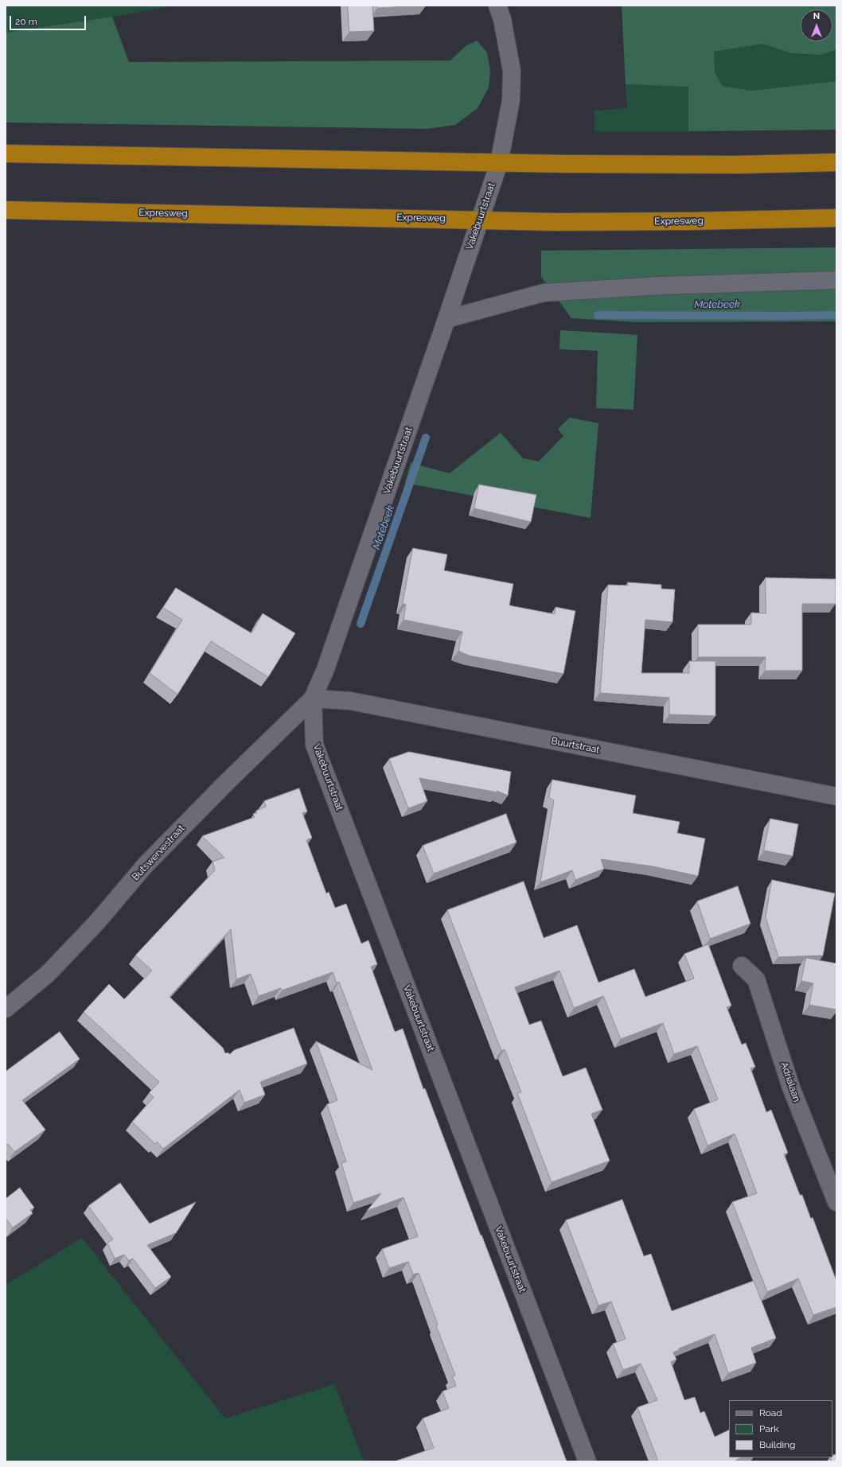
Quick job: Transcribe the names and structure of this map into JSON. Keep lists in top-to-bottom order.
{
  "streets": {
    "highway": ["Expresweg"],
    "street": [
      "Vakebuurtstraat",
      "Buurtstraat",
      "Butswervestraat",
      "Adrialaan"
    ]
  },
  "crossings": [
    ["Expresweg", "Vakebuurtstraat"],
    ["Vakebuurtstraat", "Buurtstraat"],
    ["Vakebuurtstraat", "Butswervestraat"],
    ["Buurtstraat", "Butswervestraat"]
  ],
  "water": ["Motebeek"],
  "legend": ["Road", "Park", "Building"],
  "scale_bar": "20 m",
  "north": "top"
}
